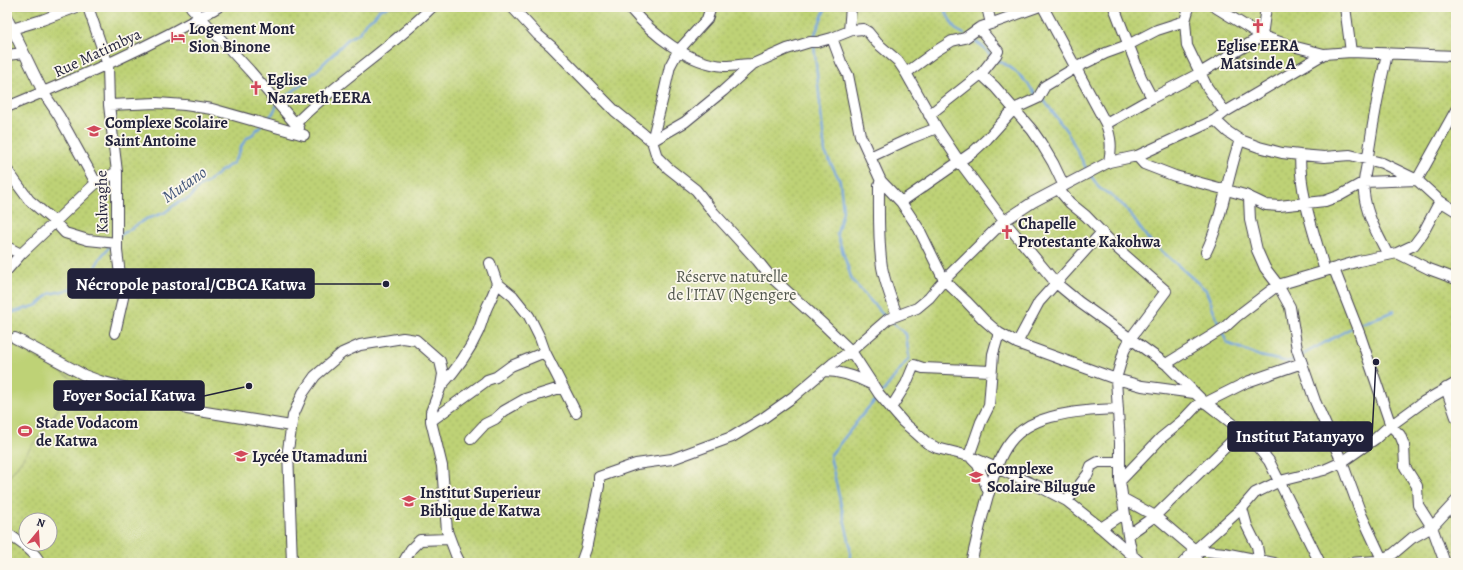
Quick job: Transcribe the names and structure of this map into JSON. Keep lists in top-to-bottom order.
{
  "streets": {
    "street": ["Rue Matimbya", "Kalwaghe"]
  },
  "crossings": [
    ["Rue Matimbya", "Kalwaghe"]
  ],
  "water": ["Mutano"],
  "parks": ["Réserve naturelle de l'ITAV (Ngengere"],
  "places": {
    "church": ["Eglise EERA Matsinde A", "Eglise Nazareth EERA", "Chapelle Protestante Kakohwa"],
    "hotel": ["Logement Mont Sion Binone"],
    "school or university": [
      "Complexe Scolaire Saint Antoine",
      "Lycée Utamaduni",
      "Complexe Scolaire Bilugue",
      "Institut Superieur Biblique de Katwa"
    ],
    "other": ["Nécropole pastoral/CBCA Katwa", "Institut Fatanyayo", "Foyer Social Katwa"],
    "sports": ["Stade Vodacom de Katwa"]
  },
  "north": "top"
}
